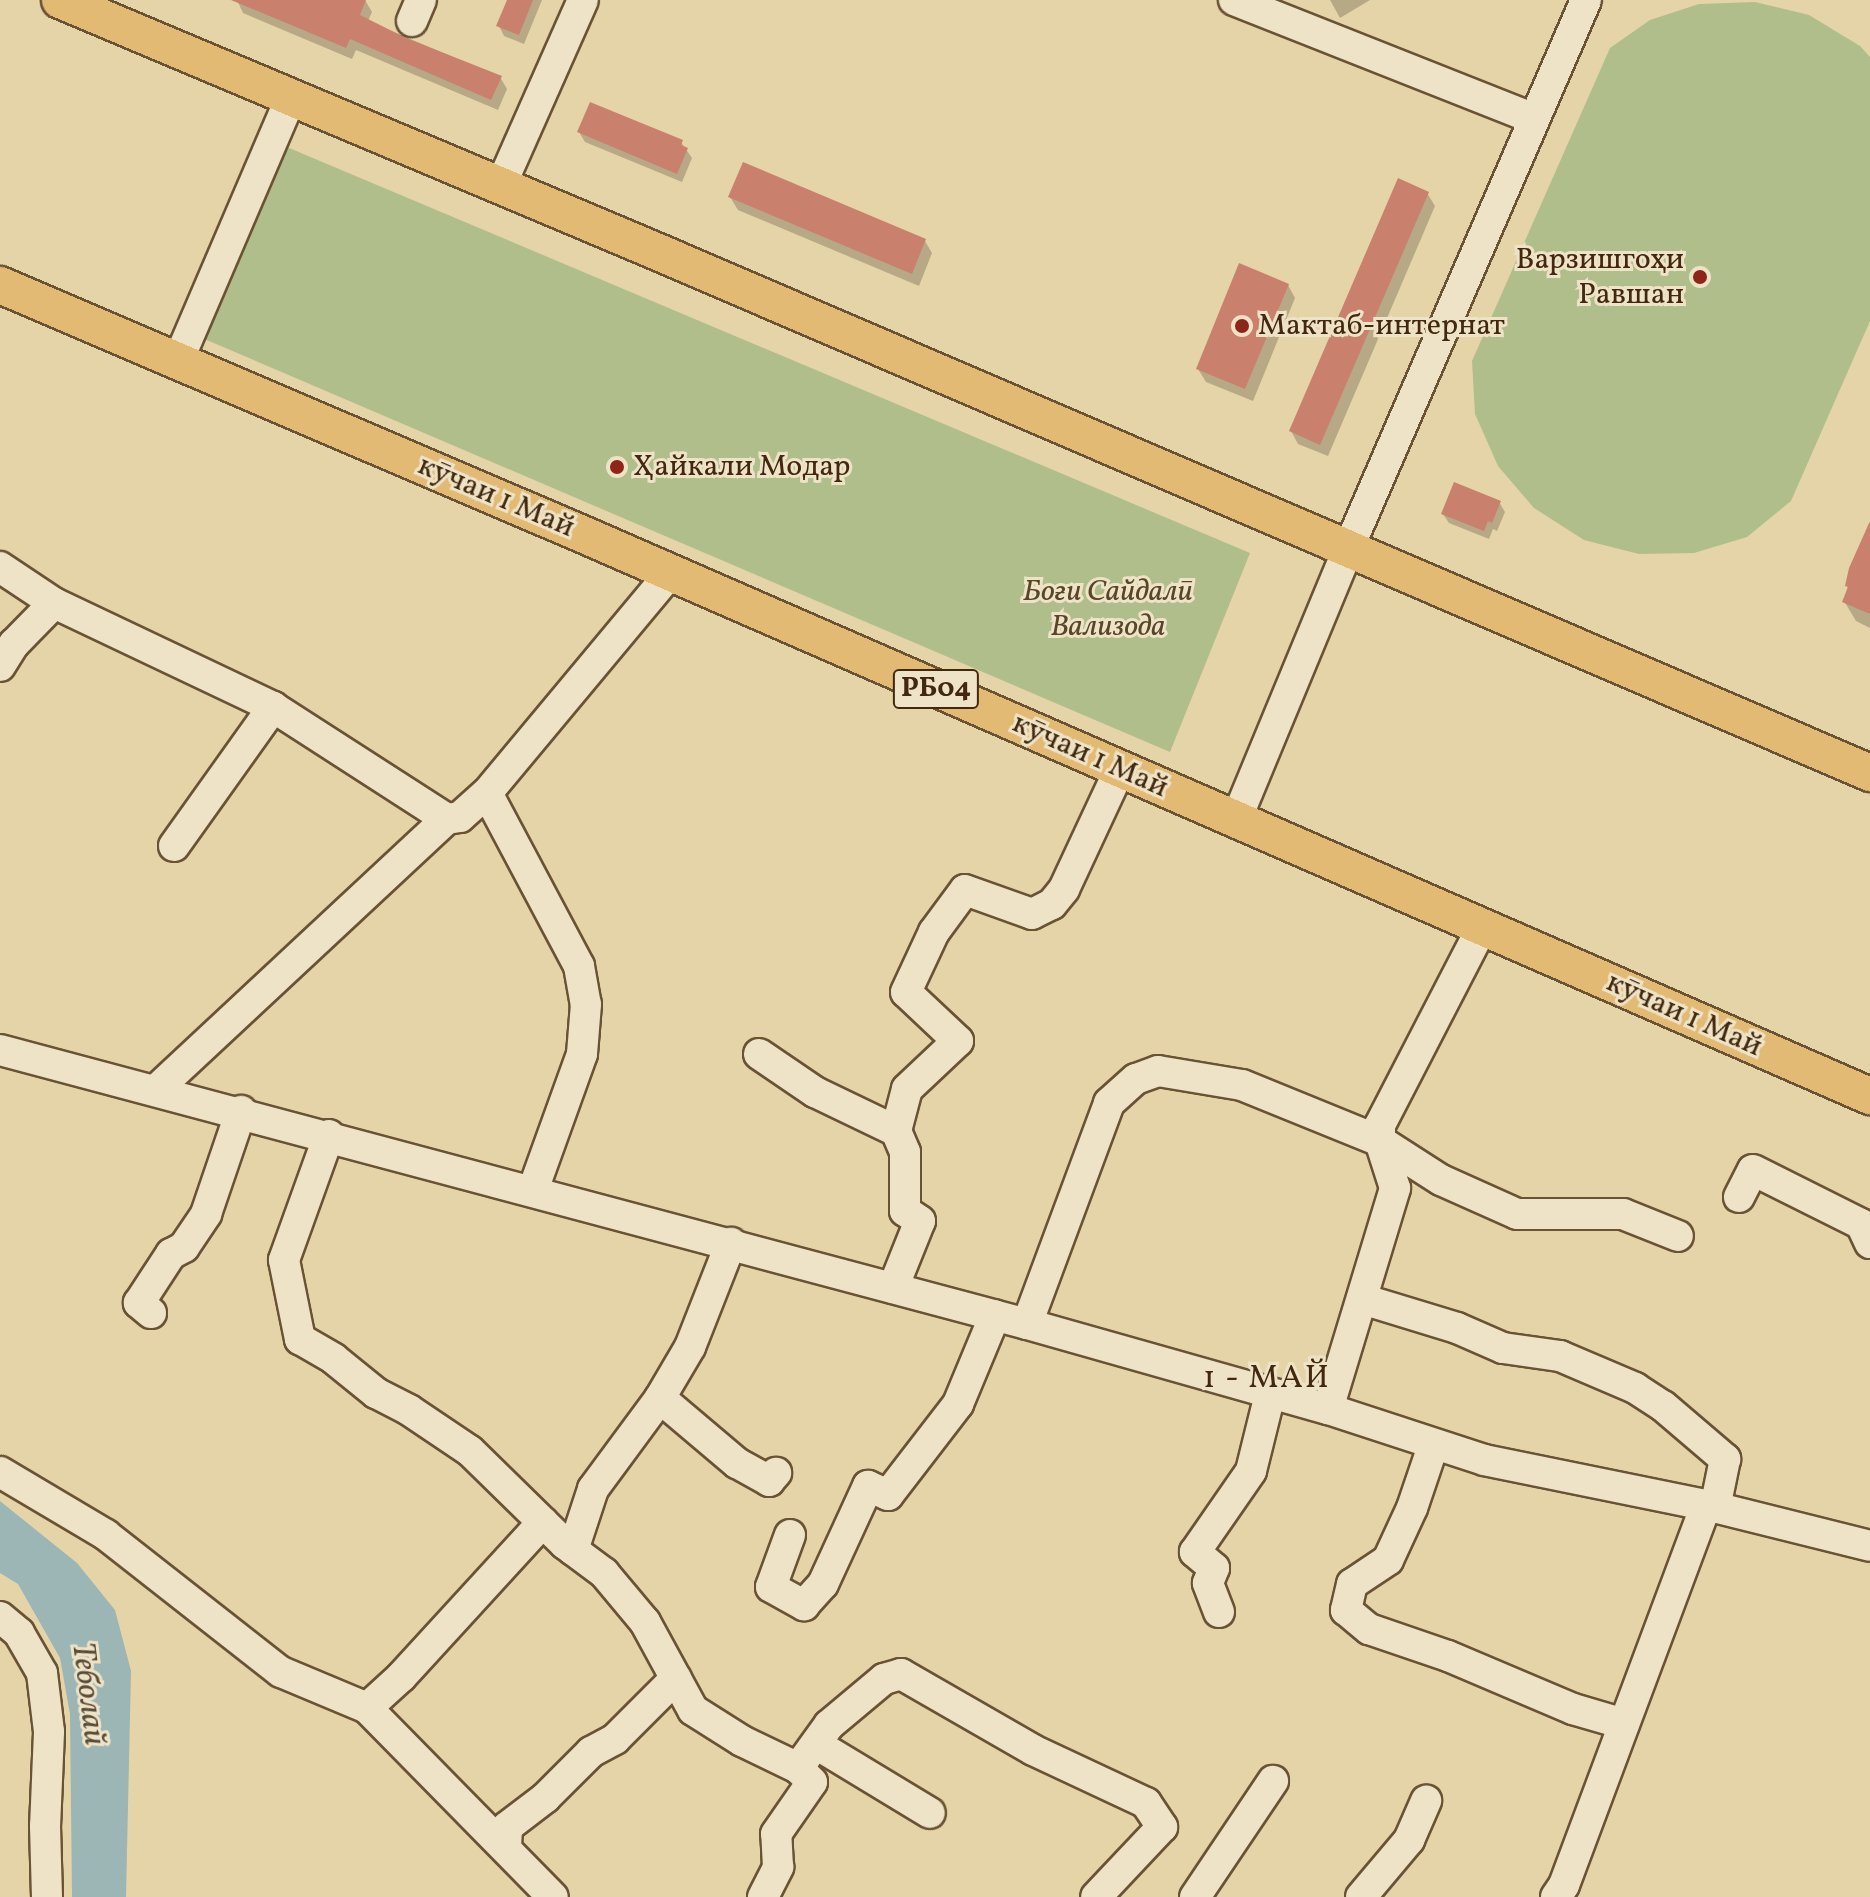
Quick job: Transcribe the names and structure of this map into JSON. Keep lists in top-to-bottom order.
{
  "streets": {
    "main road": ["кӯчаи 1 Май", "РБ04"]
  },
  "districts": ["1 - МАЙ"],
  "water": ["Теболай"],
  "parks": ["Боғи Сайдалӣ Вализода"],
  "places": ["Варзишгоҳи Равшан", "Мактаб-интернат", "Ҳайкали Модар"]
}
